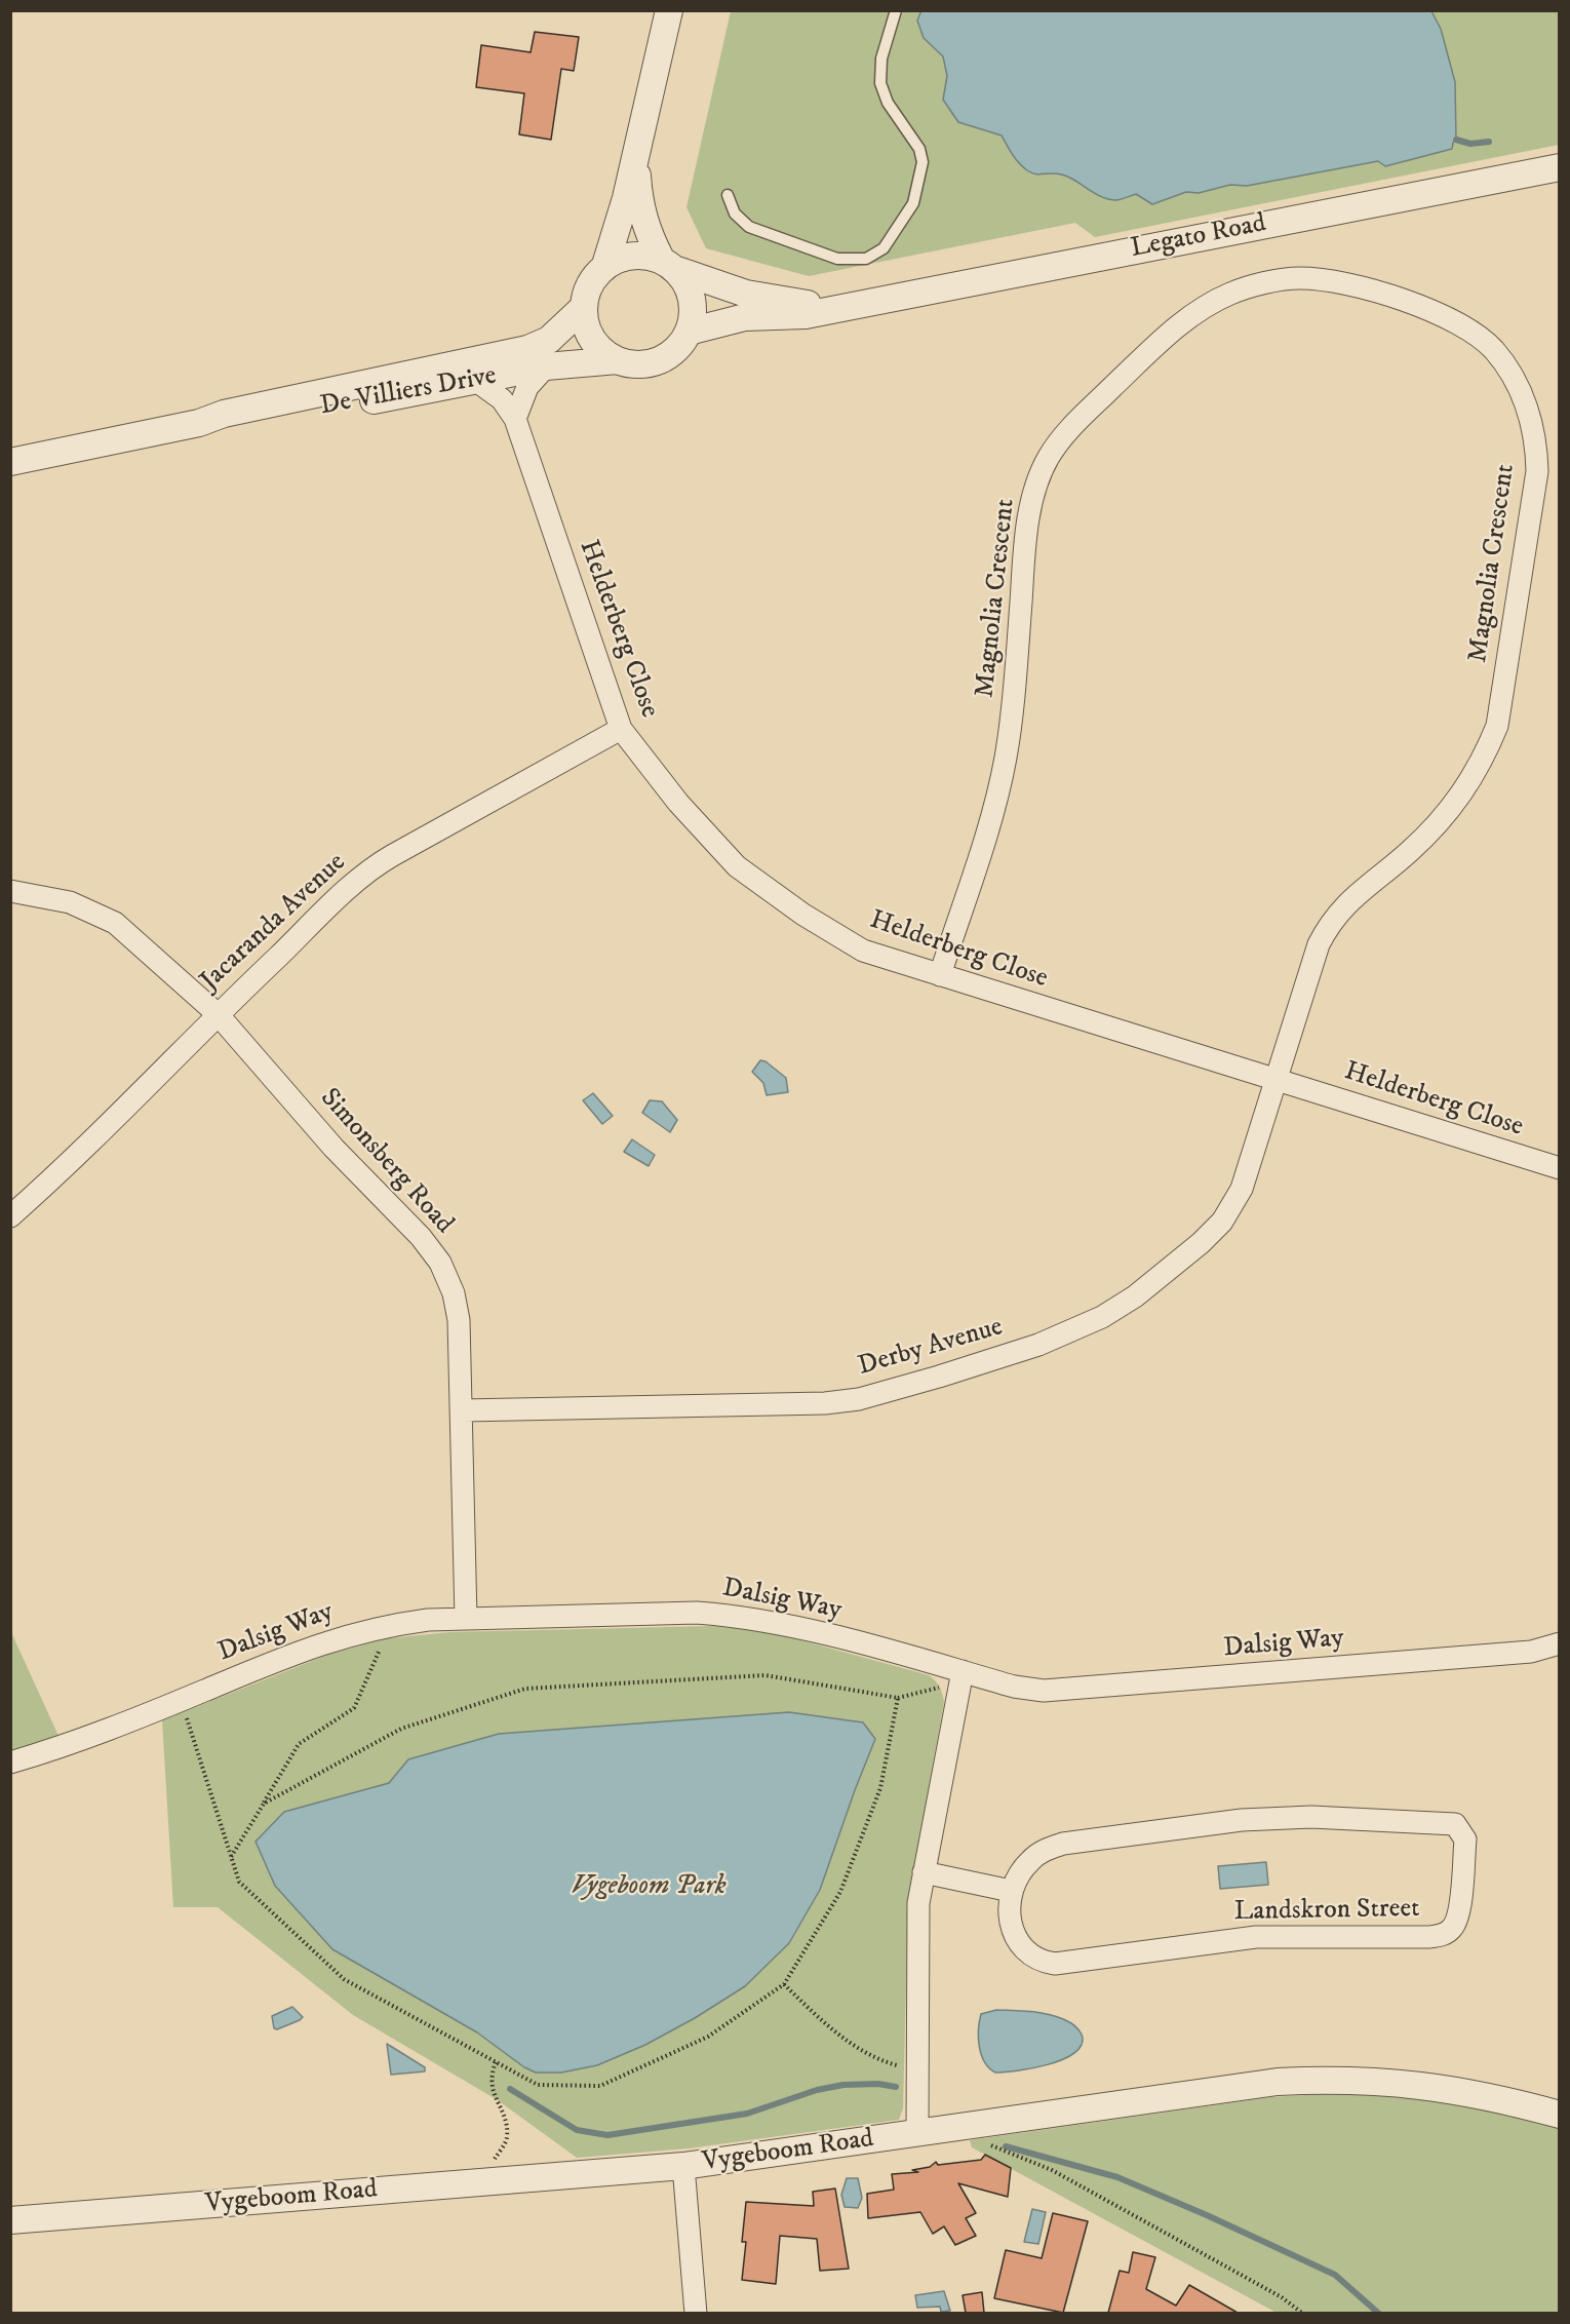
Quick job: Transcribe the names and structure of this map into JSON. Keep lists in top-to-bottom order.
{
  "streets": {
    "street": [
      "Legato Road",
      "De Villiers Drive",
      "Magnolia Crescent",
      "Helderberg Close",
      "Jacaranda Avenue",
      "Simonsberg Road",
      "Derby Avenue",
      "Dalsig Way",
      "Landskron Street",
      "Vygeboom Road"
    ]
  },
  "crossings": [
    ["Legato Road", "De Villiers Drive"],
    ["De Villiers Drive", "Helderberg Close"],
    ["Magnolia Crescent", "Helderberg Close"],
    ["Magnolia Crescent", "Derby Avenue"],
    ["Helderberg Close", "Jacaranda Avenue"],
    ["Helderberg Close", "Derby Avenue"],
    ["Jacaranda Avenue", "Simonsberg Road"],
    ["Simonsberg Road", "Derby Avenue"],
    ["Simonsberg Road", "Dalsig Way"]
  ],
  "parks": ["Vygeboom Park"]
}
